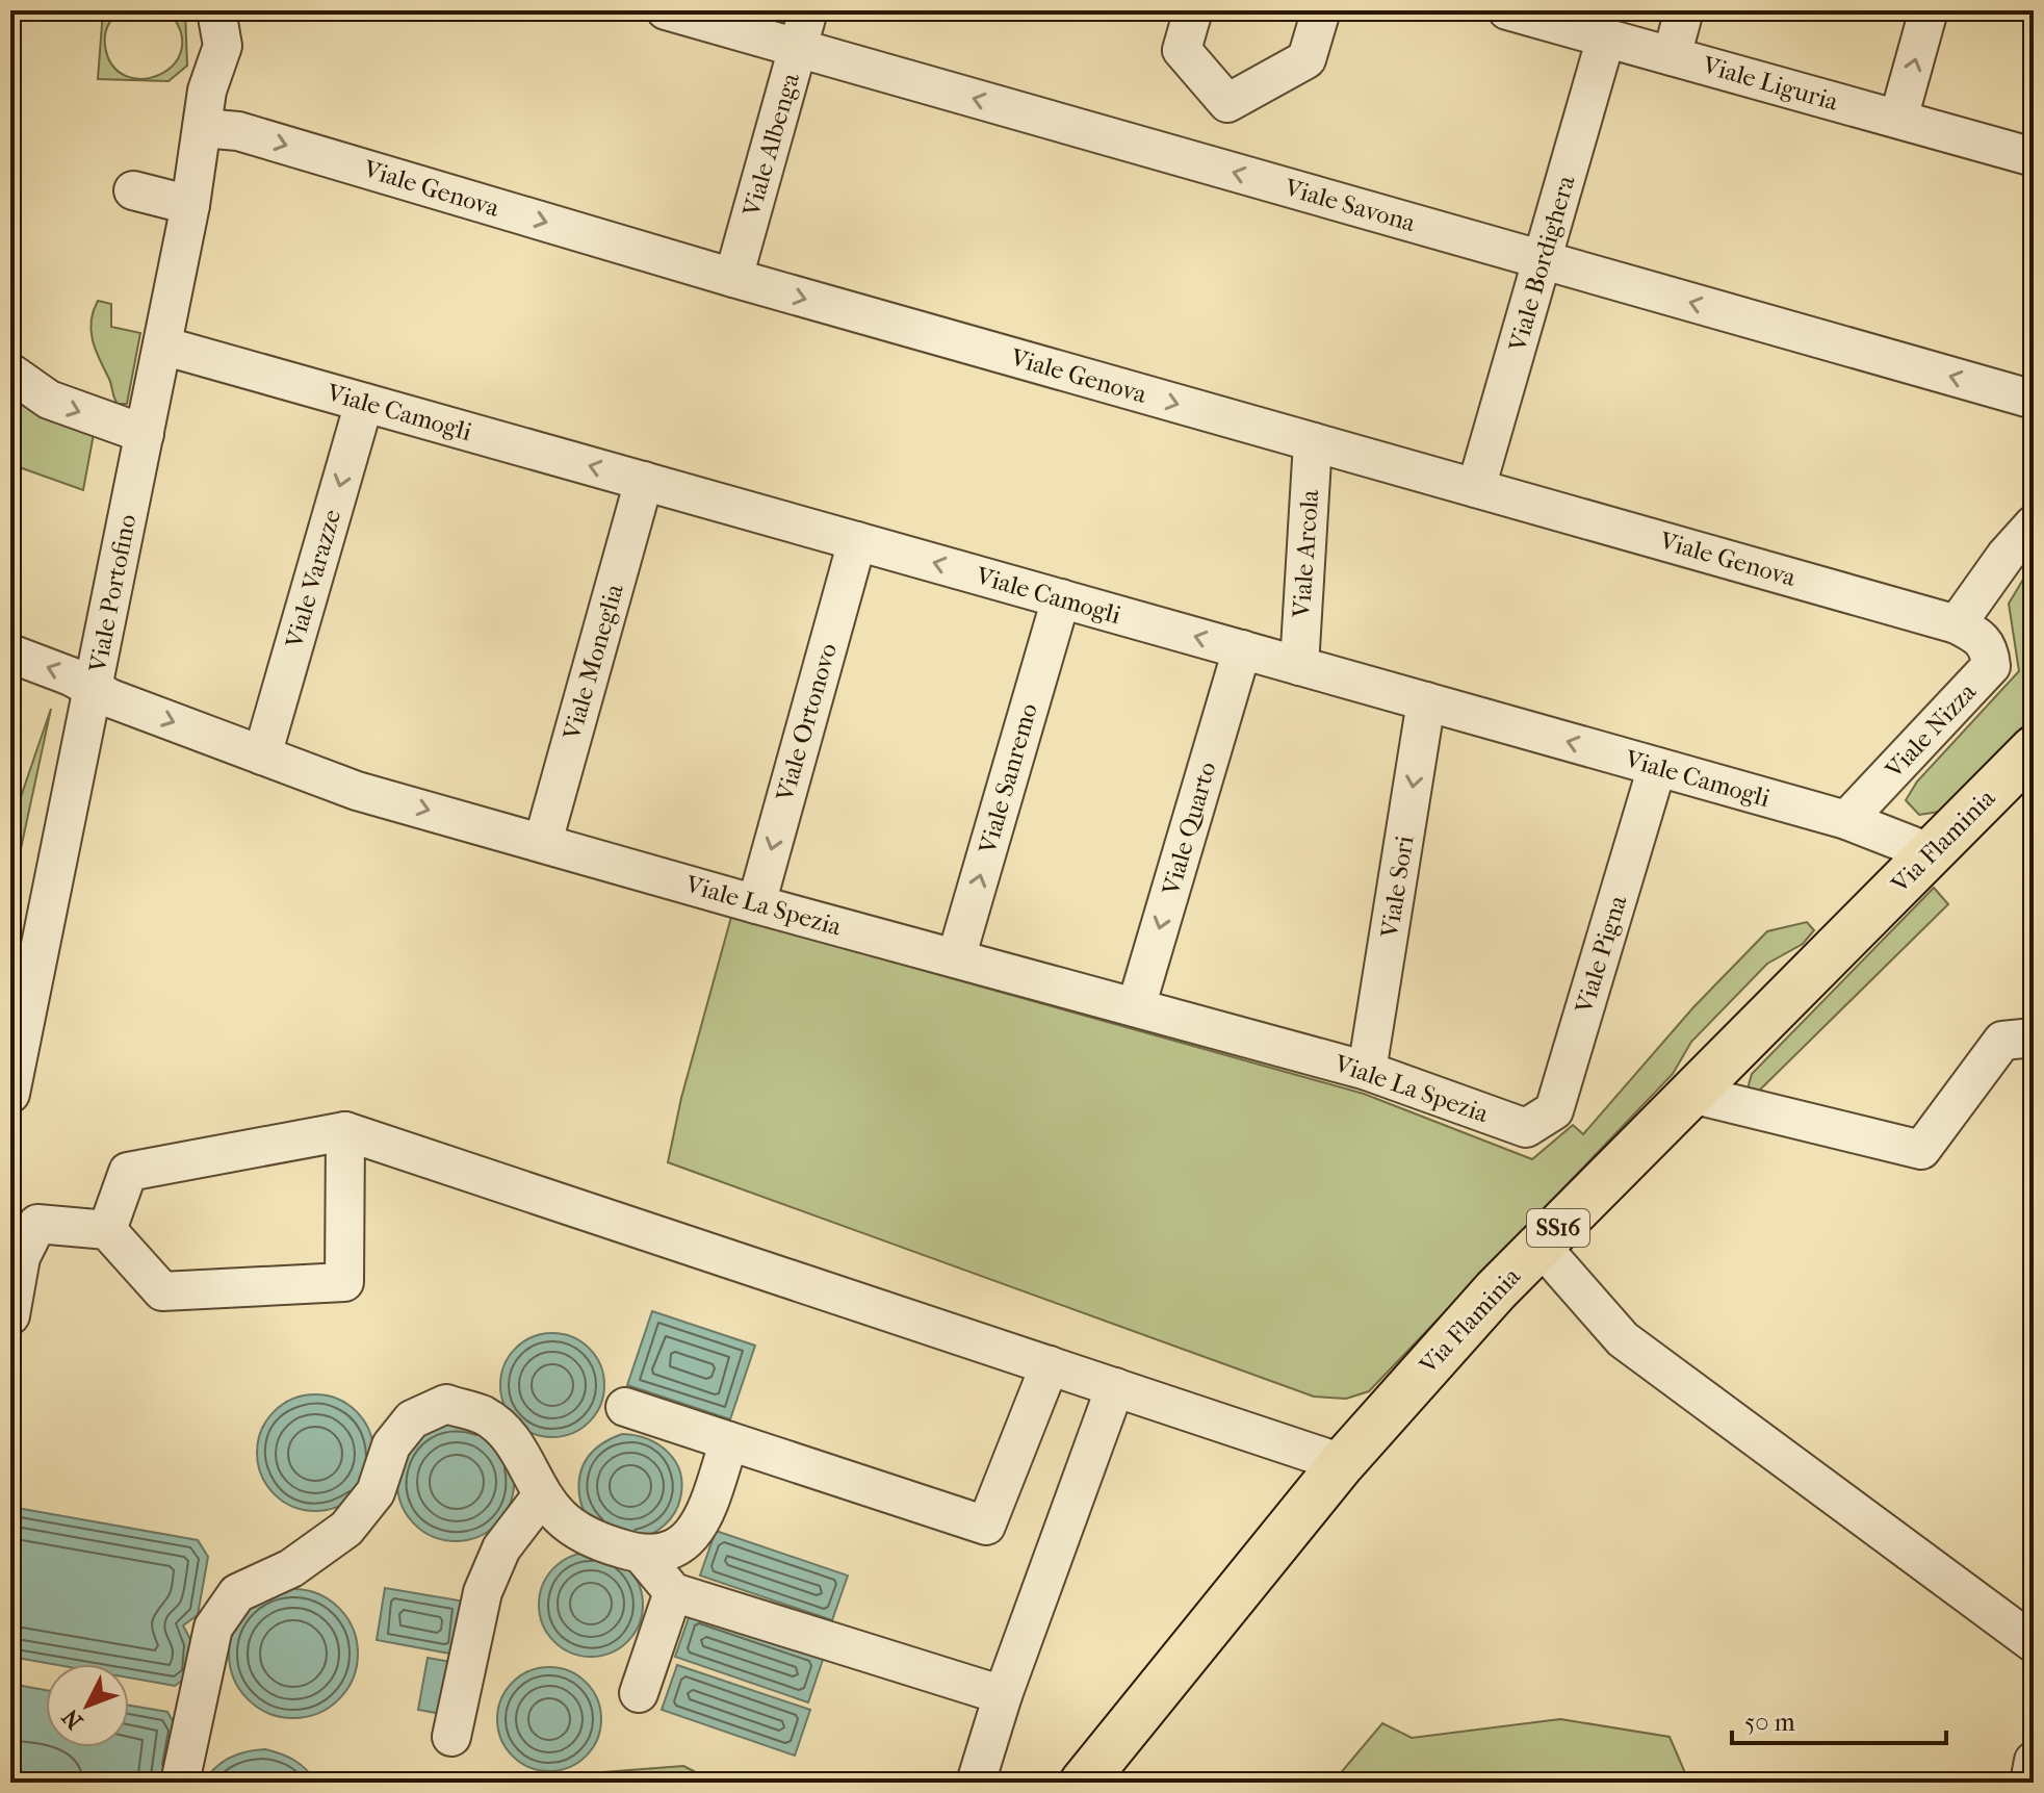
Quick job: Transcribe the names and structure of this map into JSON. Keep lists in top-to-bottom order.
{
  "streets": {
    "main road": ["Via Flaminia", "SS16"],
    "street": [
      "Viale Liguria",
      "Viale Albenga",
      "Viale Genova",
      "Viale Savona",
      "Viale Bordighera",
      "Viale Camogli",
      "Viale Arcola",
      "Viale Varazze",
      "Viale Portofino",
      "Viale Moneglia",
      "Viale Ortonovo",
      "Viale Nizza",
      "Viale Sanremo",
      "Viale Quarto",
      "Viale Sori",
      "Viale La Spezia",
      "Viale Pigna"
    ]
  },
  "crossings": [
    ["Viale Liguria", "Viale Bordighera"],
    ["Viale Albenga", "Viale Genova"],
    ["Viale Albenga", "Viale Savona"],
    ["Viale Genova", "Viale Bordighera"],
    ["Viale Genova", "Viale Arcola"],
    ["Viale Genova", "Viale Portofino"],
    ["Viale Genova", "Viale Nizza"],
    ["Viale Savona", "Viale Bordighera"],
    ["Viale Camogli", "Viale Arcola"],
    ["Viale Camogli", "Viale Varazze"],
    ["Viale Camogli", "Viale Portofino"],
    ["Viale Camogli", "Viale Moneglia"],
    ["Viale Camogli", "Viale Ortonovo"],
    ["Viale Camogli", "Viale Nizza"],
    ["Viale Camogli", "Viale Sanremo"],
    ["Viale Camogli", "Viale Quarto"],
    ["Viale Camogli", "Via Flaminia"],
    ["Viale Camogli", "Viale Sori"],
    ["Viale Camogli", "Viale Pigna"],
    ["Viale Varazze", "Viale La Spezia"],
    ["Viale Portofino", "Viale La Spezia"],
    ["Viale Moneglia", "Viale La Spezia"],
    ["Viale Ortonovo", "Viale La Spezia"],
    ["Viale Sanremo", "Viale La Spezia"],
    ["Viale Quarto", "Viale La Spezia"],
    ["Viale Sori", "Viale La Spezia"],
    ["Viale La Spezia", "Viale Pigna"]
  ],
  "one_way": [
    "Viale Genova",
    "Viale Savona",
    "Viale Camogli",
    "Viale Varazze",
    "Viale Ortonovo",
    "Viale Sanremo",
    "Viale Quarto",
    "Viale Sori"
  ],
  "scale_bar": "50 m",
  "north": "bottom left"
}
